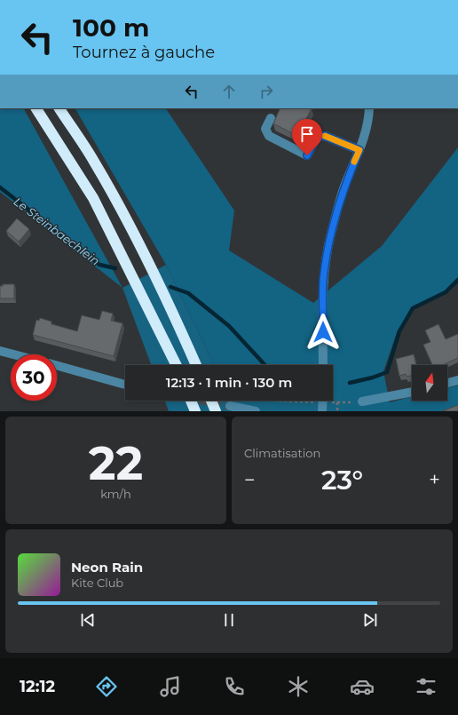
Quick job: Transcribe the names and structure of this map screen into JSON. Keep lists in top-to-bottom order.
{
  "water": ["Le Steinbaechlein"],
  "north": "top",
  "page": {
    "turn": ["100 m", "Tournez à gauche"],
    "limit": "30",
    "trip": "12:13 · 1 min · 130 m",
    "tile": [
      ["22", "km/h"],
      "Climatisation"
    ],
    "heat": ["−", "23°", "+"],
    "song": ["Neon Rain", "Kite Club"],
    "tabs": "12:12"
  }
}
